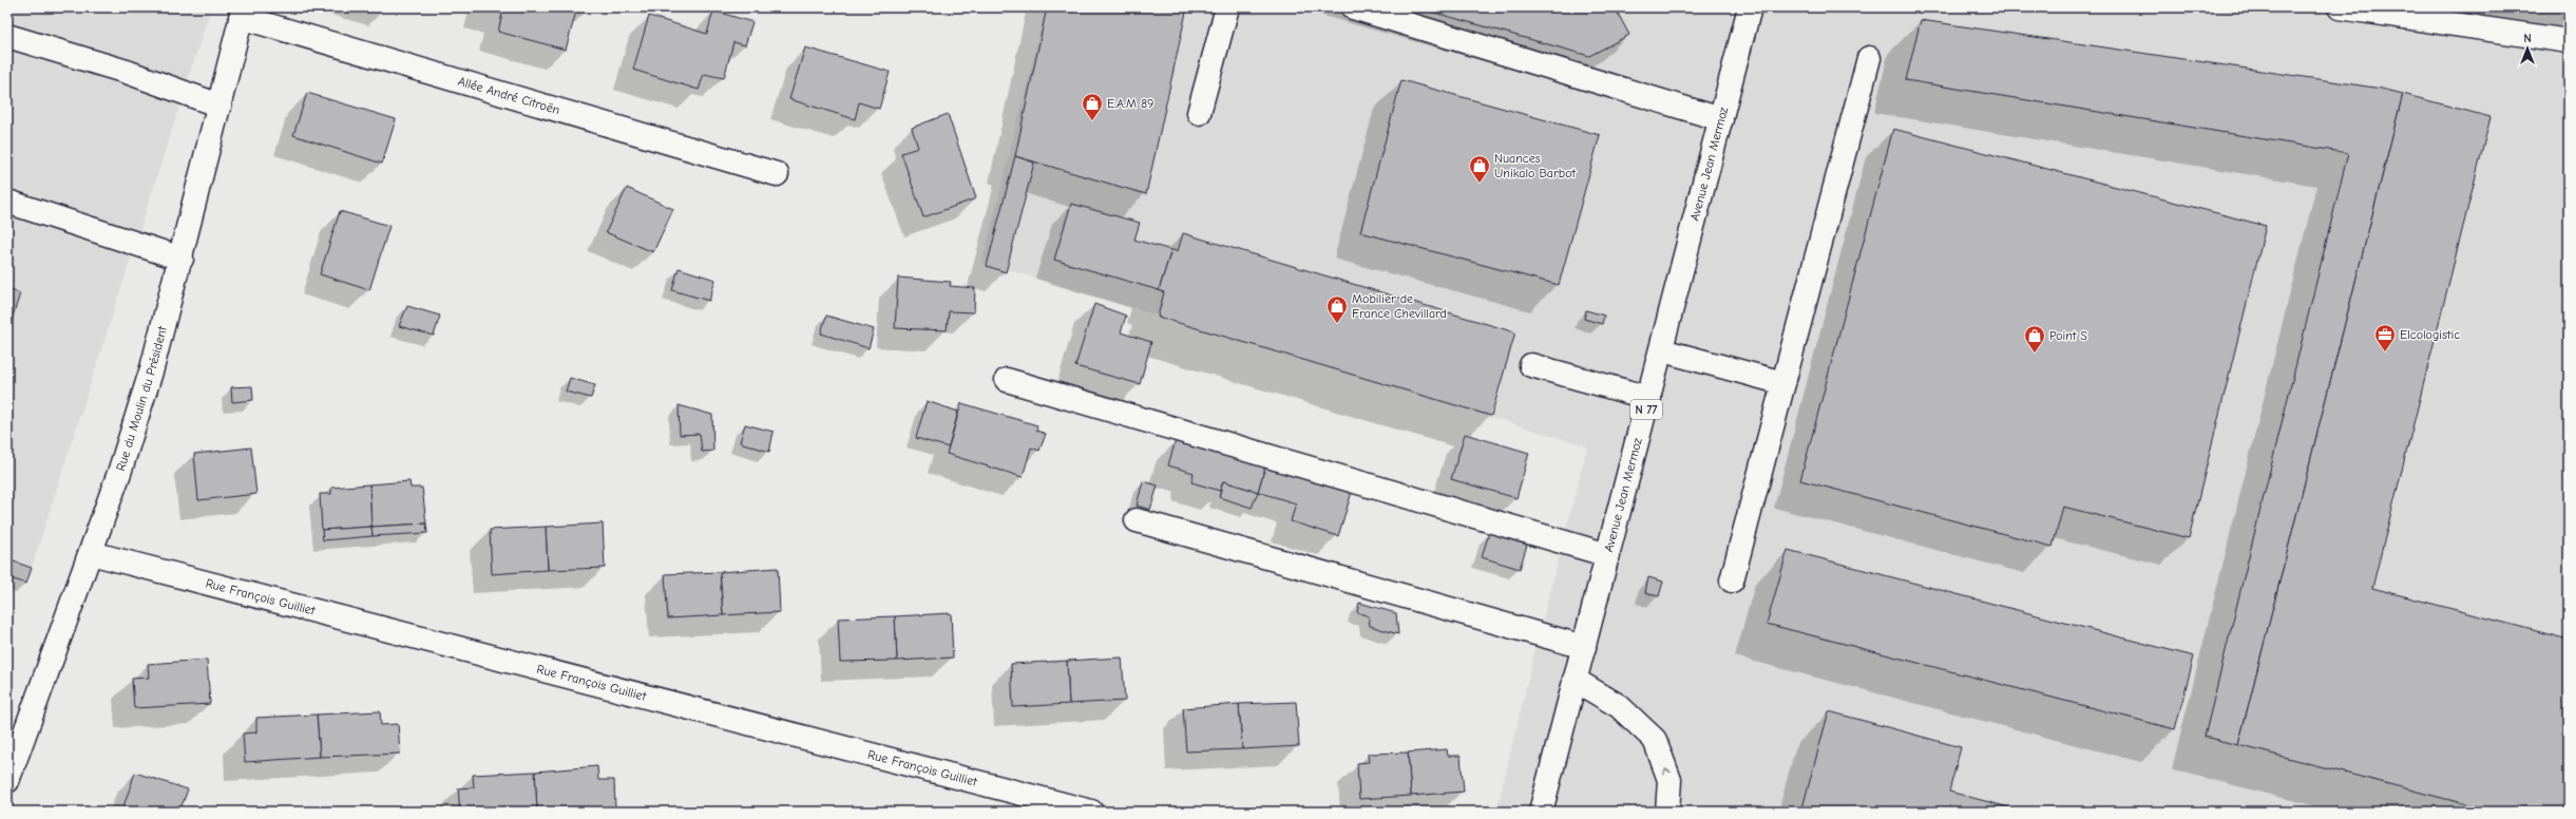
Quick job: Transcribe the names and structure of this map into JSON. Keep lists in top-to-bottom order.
{
  "streets": {
    "street": [
      "Allée André Citroën",
      "Avenue Jean Mermoz",
      "Rue du Moulin du Président",
      "N 77",
      "Rue François Guilliet"
    ]
  },
  "crossings": [
    ["Allée André Citroën", "Rue du Moulin du Président"],
    ["Rue du Moulin du Président", "Rue François Guilliet"]
  ],
  "places": {
    "shop": [
      "E.A.M 89",
      "Nuances Unikalo Barbot",
      "Mobilier de France Chevillard",
      "Point S"
    ],
    "office": ["Elcologistic"]
  },
  "north": "top"
}
